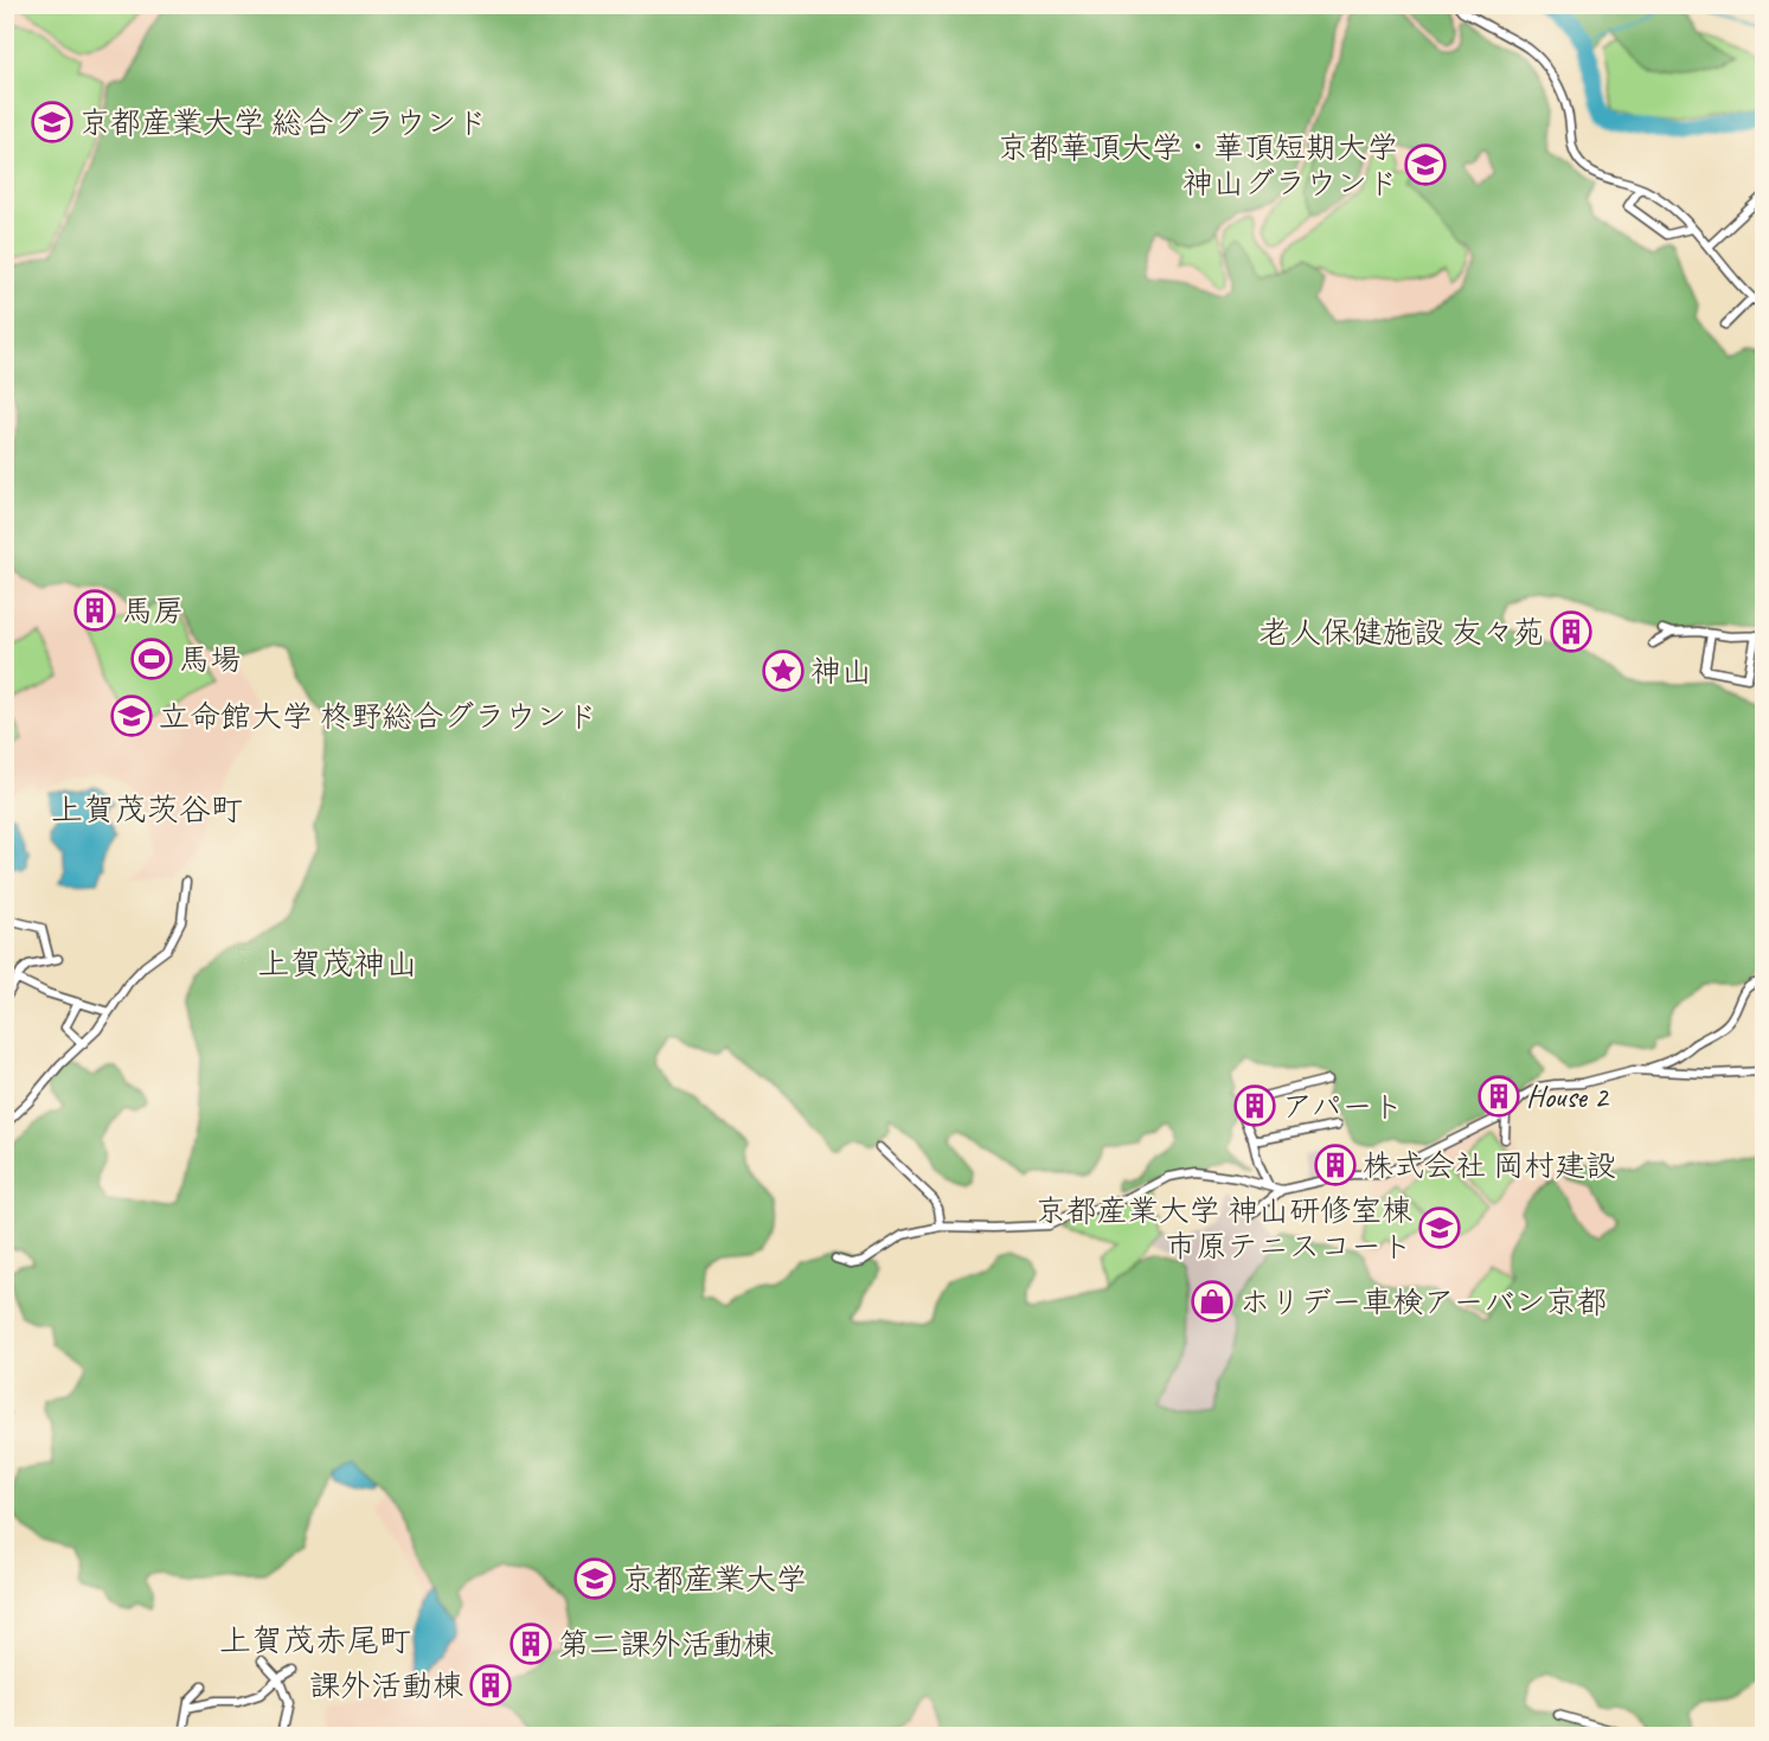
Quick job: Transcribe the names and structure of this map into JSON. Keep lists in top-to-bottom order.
{
  "districts": ["上賀茂茨谷町", "上賀茂神山", "上賀茂赤尾町"],
  "places": {
    "school or university": [
      "京都産業大学 総合グラウンド",
      "京都華頂大学・華頂短期大学 神山グラウンド",
      "立命館大学 柊野総合グラウンド",
      "京都産業大学 神山研修室棟 市原テニスコート",
      "京都産業大学"
    ],
    "building": [
      "馬房",
      "老人保健施設 友々苑",
      "House 2",
      "アパート",
      "株式会社 岡村建設",
      "第二課外活動棟",
      "課外活動棟"
    ],
    "sports": ["馬場"],
    "place": ["神山"],
    "shop": ["ホリデー車検アーバン京都"]
  }
}
